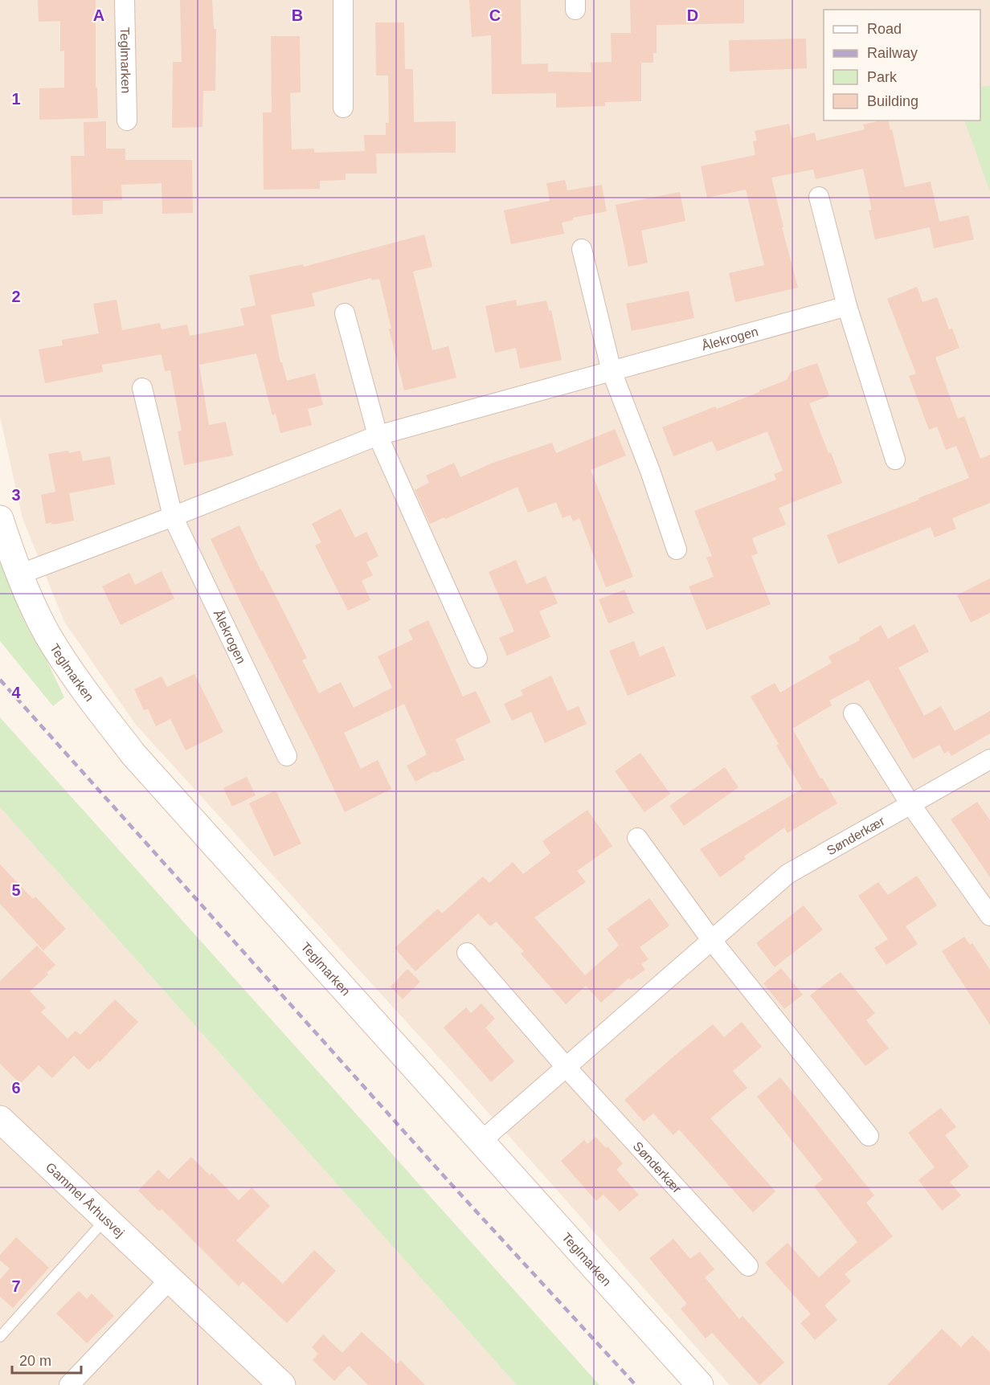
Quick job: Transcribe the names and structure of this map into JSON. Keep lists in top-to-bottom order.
{
  "streets": {
    "street": [
      "Teglmarken",
      "Ålekrogen",
      "Sønderkær",
      "Gammel Århusvej"
    ]
  },
  "crossings": [
    ["Teglmarken", "Ålekrogen"],
    ["Teglmarken", "Sønderkær"]
  ],
  "legend": [
    "Road",
    "Railway",
    "Park",
    "Building"
  ],
  "scale_bar": "20 m",
  "grid": {
    "columns": [
      "A",
      "B",
      "C",
      "D"
    ],
    "rows": [
      "1",
      "2",
      "3",
      "4",
      "5",
      "6",
      "7"
    ]
  }
}
